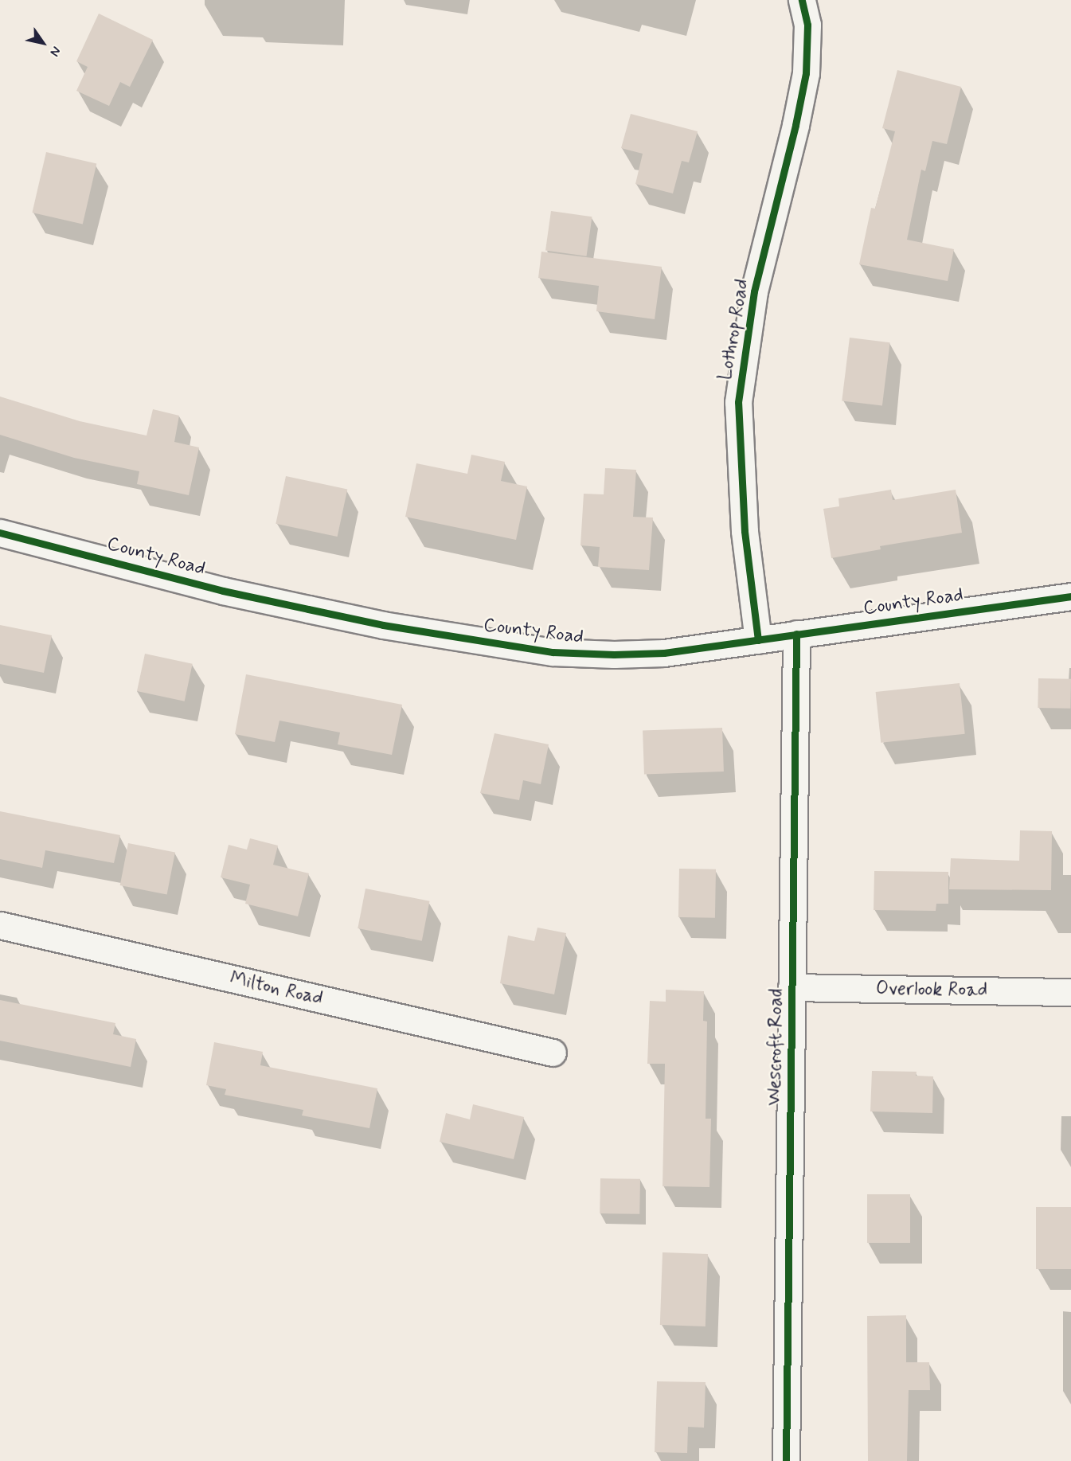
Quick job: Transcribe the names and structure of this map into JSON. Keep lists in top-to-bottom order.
{
  "streets": {
    "street": [
      "Lothrop Road",
      "County Road",
      "Milton Road",
      "Overlook Road",
      "Wescroft Road"
    ]
  },
  "crossings": [
    ["Lothrop Road", "County Road"],
    ["County Road", "Wescroft Road"],
    ["Overlook Road", "Wescroft Road"]
  ],
  "north": "bottom right"
}
